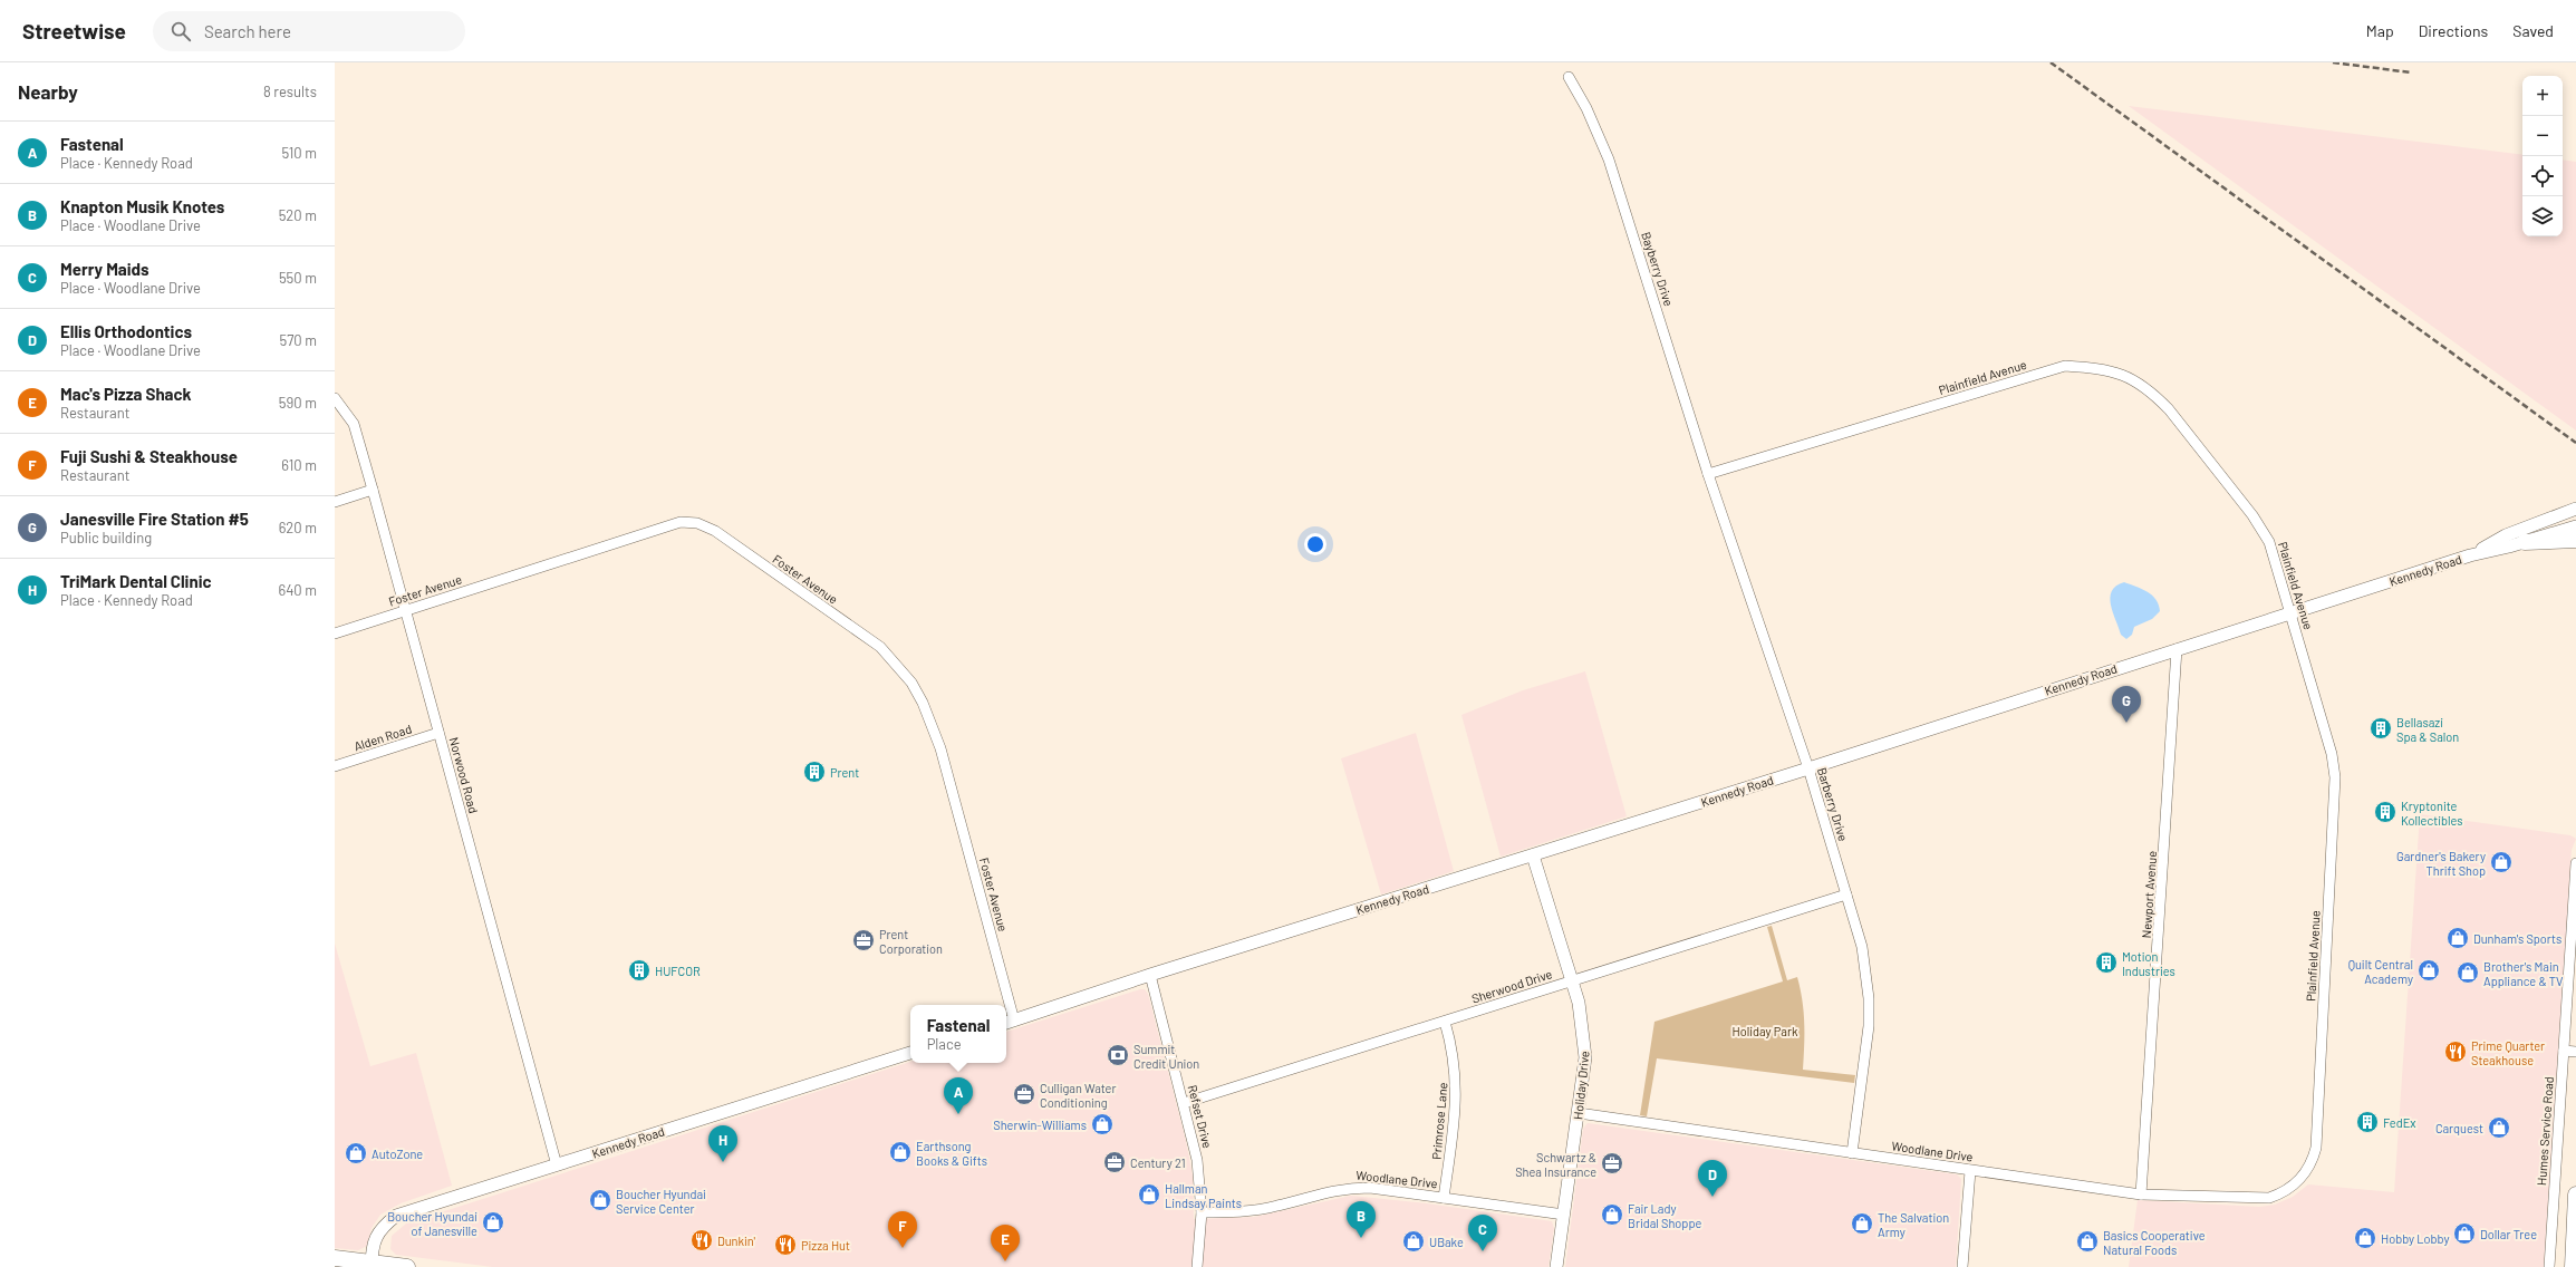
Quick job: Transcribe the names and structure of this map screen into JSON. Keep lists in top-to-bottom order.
{
  "streets": {
    "street": [
      "Bayberry Drive",
      "Plainfield Avenue",
      "Kennedy Road",
      "Foster Avenue",
      "Alden Road",
      "Norwood Road",
      "Barberry Drive",
      "Newport Avenue",
      "Sherwood Drive",
      "Holiday Drive",
      "Refset Drive",
      "Primrose Lane",
      "Humes Service Road",
      "Woodlane Drive"
    ]
  },
  "crossings": [
    ["Bayberry Drive", "Plainfield Avenue"],
    ["Bayberry Drive", "Barberry Drive"],
    ["Plainfield Avenue", "Kennedy Road"],
    ["Plainfield Avenue", "Barberry Drive"],
    ["Plainfield Avenue", "Woodlane Drive"],
    ["Kennedy Road", "Norwood Road"],
    ["Kennedy Road", "Barberry Drive"],
    ["Kennedy Road", "Newport Avenue"],
    ["Kennedy Road", "Holiday Drive"],
    ["Kennedy Road", "Refset Drive"],
    ["Foster Avenue", "Norwood Road"],
    ["Alden Road", "Norwood Road"],
    ["Barberry Drive", "Sherwood Drive"],
    ["Barberry Drive", "Woodlane Drive"],
    ["Newport Avenue", "Woodlane Drive"],
    ["Sherwood Drive", "Holiday Drive"],
    ["Sherwood Drive", "Refset Drive"],
    ["Sherwood Drive", "Primrose Lane"],
    ["Holiday Drive", "Woodlane Drive"],
    ["Refset Drive", "Woodlane Drive"],
    ["Primrose Lane", "Woodlane Drive"]
  ],
  "parks": ["Holiday Park"],
  "places": {
    "building": [
      "Bellasazi Spa & Salon",
      "Prent",
      "Kryptonite Kollectibles",
      "Motion Industries",
      "HUFCOR",
      "FedEx"
    ],
    "shop": [
      "Gardner's Bakery Thrift Shop",
      "Dunham's Sports",
      "Quilt Central Academy",
      "Brother's Main Appliance & TV",
      "Sherwin-Williams",
      "Carquest",
      "Earthsong Books & Gifts",
      "AutoZone",
      "Hallman Lindsay Paints",
      "Boucher Hyundai Service Center",
      "Fair Lady Bridal Shoppe",
      "Boucher Hyundai of Janesville",
      "The Salvation Army",
      "Dollar Tree",
      "Hobby Lobby",
      "UBake",
      "Basics Cooperative Natural Foods"
    ],
    "office": [
      "Prent Corporation",
      "Culligan Water Conditioning",
      "Century 21",
      "Schwartz & Shea Insurance"
    ],
    "restaurant": ["Prime Quarter Steakhouse", "Dunkin'", "Pizza Hut"],
    "bank": ["Summit Credit Union"]
  },
  "page": {
    "header": "Streetwise",
    "search": "Search here",
    "nav": ["Map", "Directions", "Saved"],
    "heading": ["Nearby", "8 results"],
    "map_buttons": ["+", "−"],
    "list": [
      {
        "mark": "A",
        "name": "Fastenal",
        "note": "Place · Kennedy Road",
        "value": "510 m"
      },
      {
        "mark": "B",
        "name": "Knapton Musik Knotes",
        "note": "Place · Woodlane Drive",
        "value": "520 m"
      },
      {
        "mark": "C",
        "name": "Merry Maids",
        "note": "Place · Woodlane Drive",
        "value": "550 m"
      },
      {
        "mark": "D",
        "name": "Ellis Orthodontics",
        "note": "Place · Woodlane Drive",
        "value": "570 m"
      },
      {
        "mark": "E",
        "name": "Mac's Pizza Shack",
        "note": "Restaurant",
        "value": "590 m"
      },
      {
        "mark": "F",
        "name": "Fuji Sushi & Steakhouse",
        "note": "Restaurant",
        "value": "610 m"
      },
      {
        "mark": "G",
        "name": "Janesville Fire Station #5",
        "note": "Public building",
        "value": "620 m"
      },
      {
        "mark": "H",
        "name": "TriMark Dental Clinic",
        "note": "Place · Kennedy Road",
        "value": "640 m"
      }
    ],
    "pins": [
      "G",
      "A",
      "H",
      "D",
      "B",
      "F",
      "C",
      "E"
    ],
    "popup": ["Fastenal", "Place"]
  }
}
